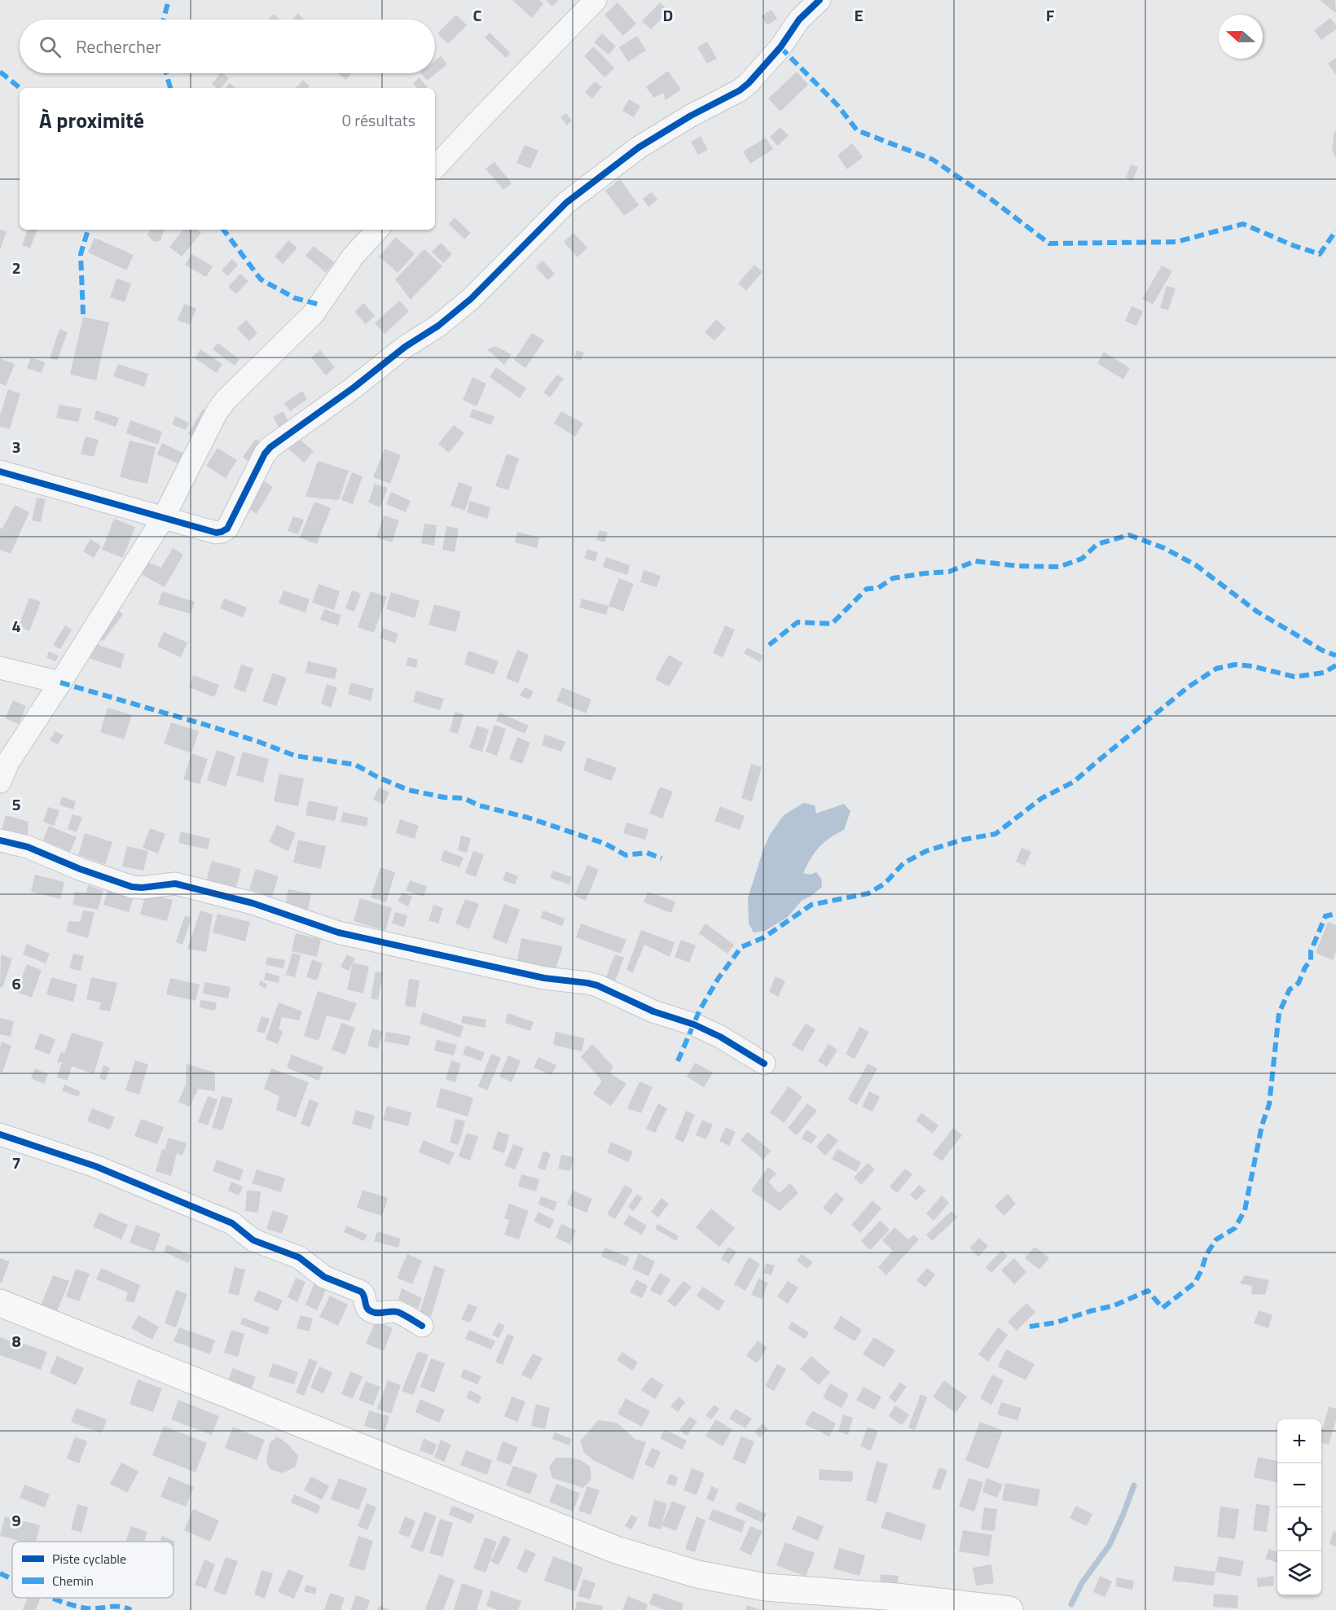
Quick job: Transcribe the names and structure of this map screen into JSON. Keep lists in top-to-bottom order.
{
  "legend": ["Piste cyclable", "Chemin"],
  "north": "left",
  "page": {
    "search": "Rechercher",
    "heading": ["À proximité", "0 résultats"],
    "map_buttons": ["+", "−"]
  },
  "grid": {
    "columns": [
      "C",
      "D",
      "E",
      "F"
    ],
    "rows": [
      "2",
      "3",
      "4",
      "5",
      "6",
      "7",
      "8",
      "9"
    ]
  }
}
